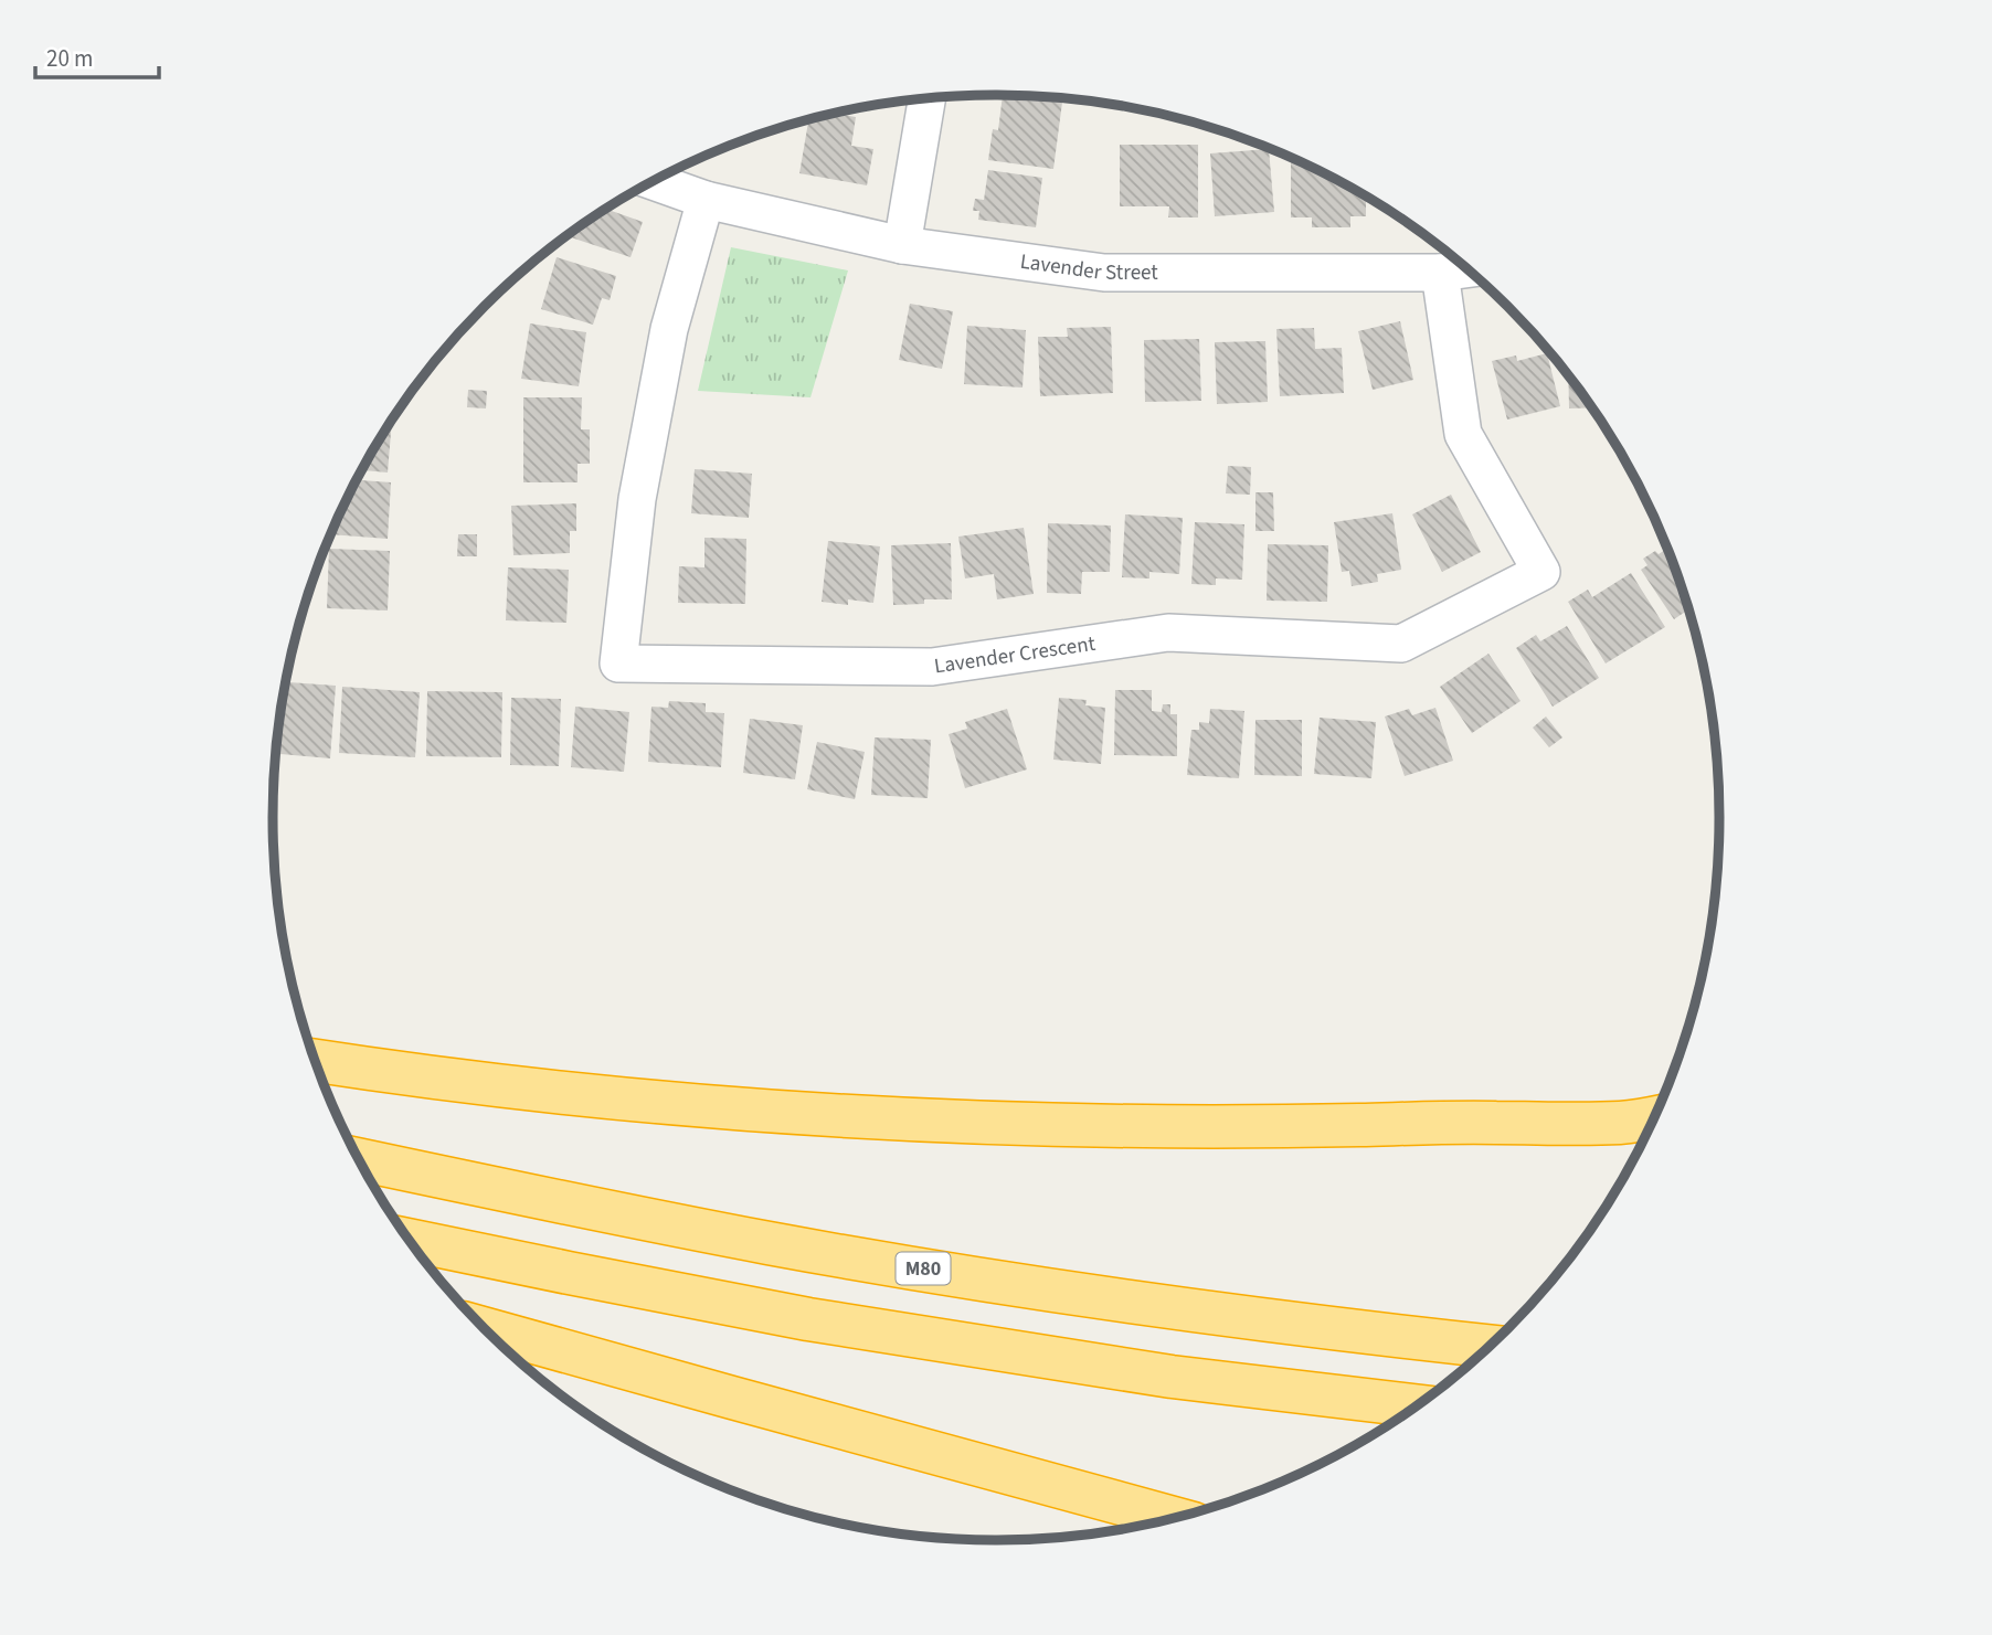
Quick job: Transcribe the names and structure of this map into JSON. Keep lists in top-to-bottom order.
{
  "streets": {
    "highway": ["M80"],
    "street": ["Lavender Street", "Lavender Crescent"]
  },
  "crossings": [
    ["Lavender Street", "Lavender Crescent"]
  ],
  "scale_bar": "20 m"
}
